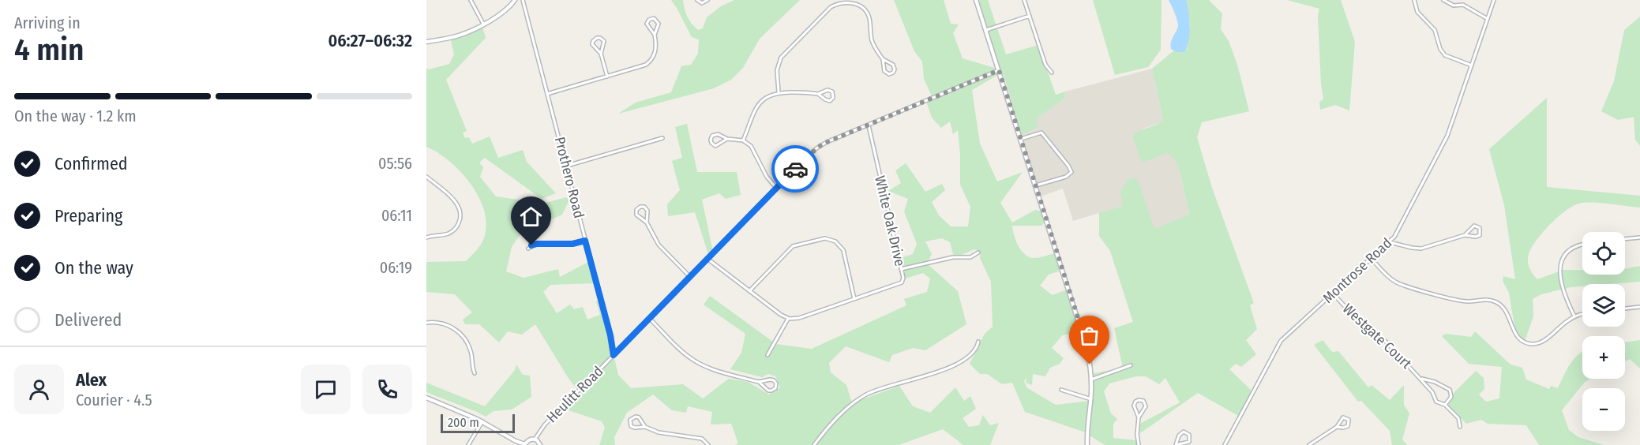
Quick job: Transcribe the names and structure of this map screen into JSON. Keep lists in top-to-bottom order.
{
  "streets": {
    "street": [
      "Prothero Road",
      "White Oak Drive",
      "Montrose Road",
      "Westgate Court",
      "Heulitt Road"
    ]
  },
  "crossings": [
    ["Prothero Road", "Heulitt Road"],
    ["White Oak Drive", "Heulitt Road"],
    ["Montrose Road", "Westgate Court"]
  ],
  "scale_bar": "200 m",
  "page": {
    "heading": ["4 min", "Arriving in", "06:27–06:32"],
    "panel": ["Alex", "Courier · 4.5"],
    "bar": "On the way · 1.2 km",
    "list": [
      ["Confirmed", "05:56"],
      ["Preparing", "06:11"],
      ["On the way", "06:19"],
      "Delivered"
    ],
    "map_buttons": ["+", "−"],
    "scale": "200 m"
  }
}
